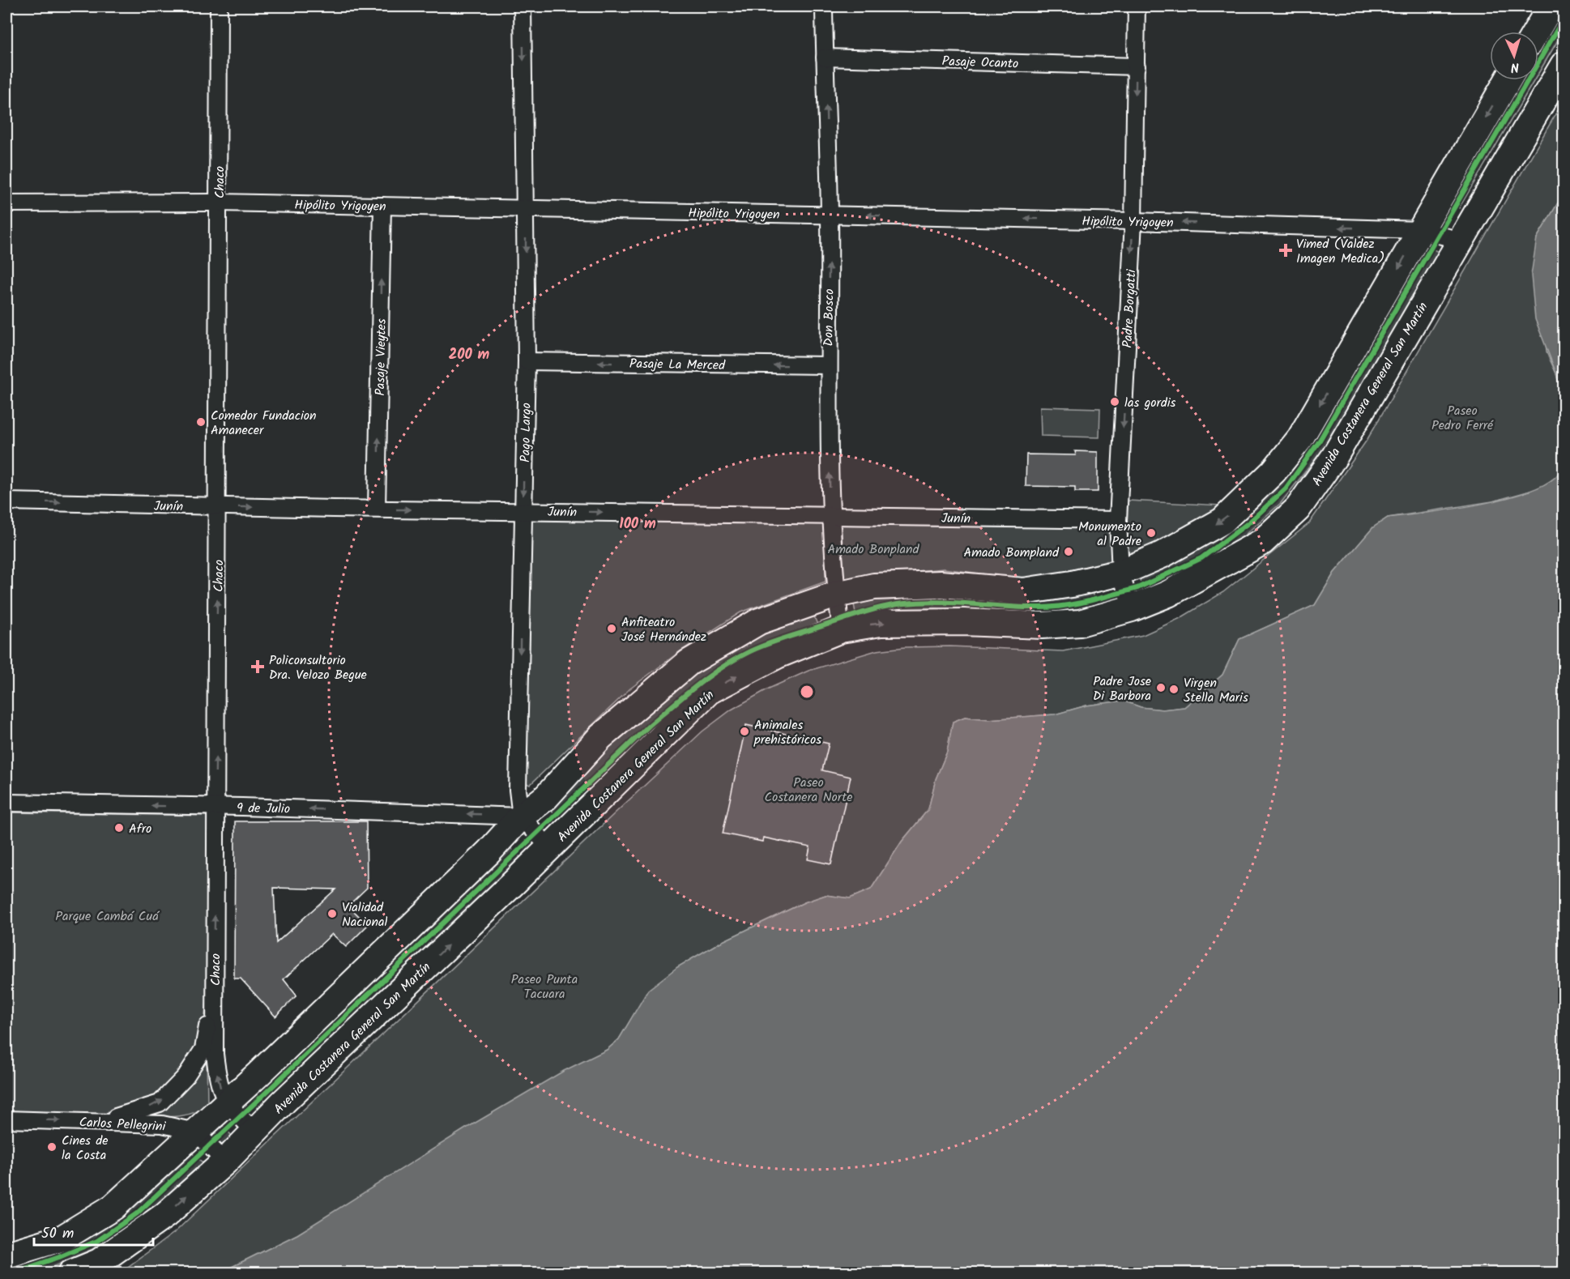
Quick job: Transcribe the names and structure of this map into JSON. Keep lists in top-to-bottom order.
{
  "streets": {
    "main road": ["Avenida Costanera General San Martín"],
    "street": [
      "Pasaje Ocanto",
      "Chaco",
      "Hipólito Yrigoyen",
      "Padre Borgatti",
      "Don Bosco",
      "Pasaje Vieytes",
      "Pasaje La Merced",
      "Pago Largo",
      "Junín",
      "9 de Julio",
      "Carlos Pellegrini"
    ]
  },
  "crossings": [
    ["Pasaje Ocanto", "Padre Borgatti"],
    ["Pasaje Ocanto", "Don Bosco"],
    ["Chaco", "Hipólito Yrigoyen"],
    ["Chaco", "Avenida Costanera General San Martín"],
    ["Chaco", "Junín"],
    ["Chaco", "9 de Julio"],
    ["Hipólito Yrigoyen", "Padre Borgatti"],
    ["Hipólito Yrigoyen", "Don Bosco"],
    ["Hipólito Yrigoyen", "Pasaje Vieytes"],
    ["Hipólito Yrigoyen", "Avenida Costanera General San Martín"],
    ["Hipólito Yrigoyen", "Pago Largo"],
    ["Padre Borgatti", "Avenida Costanera General San Martín"],
    ["Padre Borgatti", "Junín"],
    ["Don Bosco", "Pasaje La Merced"],
    ["Don Bosco", "Avenida Costanera General San Martín"],
    ["Don Bosco", "Junín"],
    ["Pasaje Vieytes", "Junín"],
    ["Pasaje La Merced", "Pago Largo"],
    ["Pago Largo", "Junín"],
    ["Pago Largo", "9 de Julio"]
  ],
  "one_way": [
    "Chaco",
    "Hipólito Yrigoyen",
    "Padre Borgatti",
    "Don Bosco",
    "Pasaje Vieytes",
    "Pasaje La Merced",
    "Pago Largo",
    "Junín",
    "9 de Julio",
    "Carlos Pellegrini"
  ],
  "parks": [
    "Paseo Pedro Ferré",
    "Amado Bonpland",
    "Paseo Costanera Norte",
    "Parque Cambá Cuá",
    "Paseo Punta Tacuara"
  ],
  "places": {
    "health": ["Vimed (Valdez Imagen Medica)", "Policonsultorio Dra. Velozo Begue"],
    "other": [
      "las gordis",
      "Comedor Fundacion Amanecer",
      "Monumento al Padre",
      "Amado Bompland",
      "Anfiteatro José Hernández",
      "Padre Jose Di Barbora",
      "Virgen Stella Maris",
      "Animales prehistóricos",
      "Afro",
      "Vialidad Nacional",
      "Cines de la Costa"
    ]
  },
  "scale_bar": "50 m",
  "north": "bottom",
  "rings": ["200 m", "100 m"]
}
